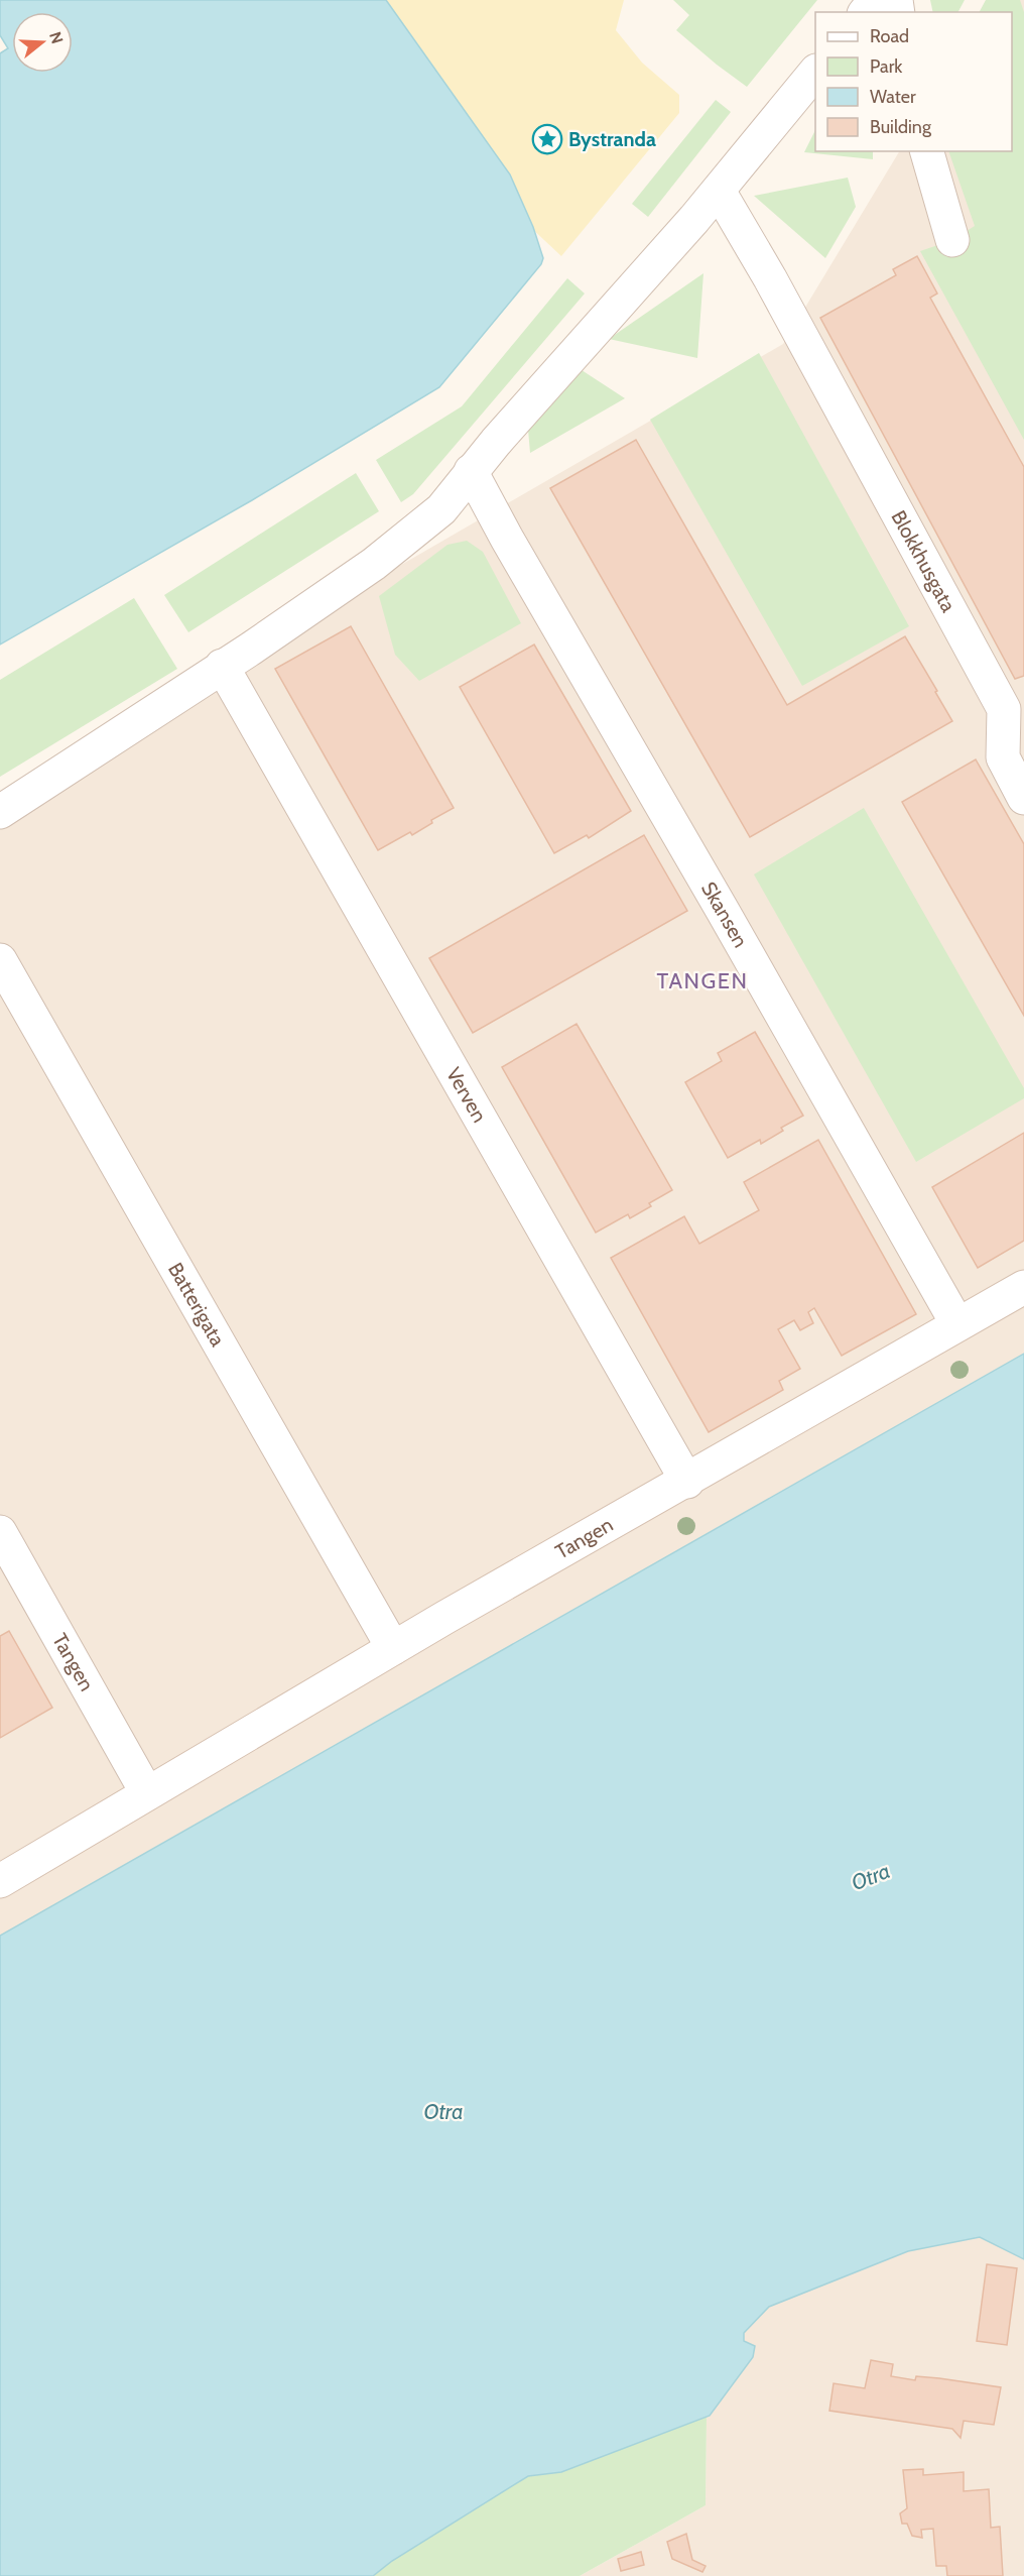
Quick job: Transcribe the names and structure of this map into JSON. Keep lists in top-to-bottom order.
{
  "streets": {
    "street": [
      "Blokkhusgata",
      "Skansen",
      "Verven",
      "Batterigata",
      "Tangen"
    ]
  },
  "crossings": [
    ["Skansen", "Tangen"],
    ["Verven", "Tangen"],
    ["Batterigata", "Tangen"]
  ],
  "districts": ["TANGEN"],
  "water": ["Otra"],
  "places": {
    "place": ["Bystranda"]
  },
  "legend": [
    "Road",
    "Park",
    "Water",
    "Building"
  ],
  "north": "right"
}
